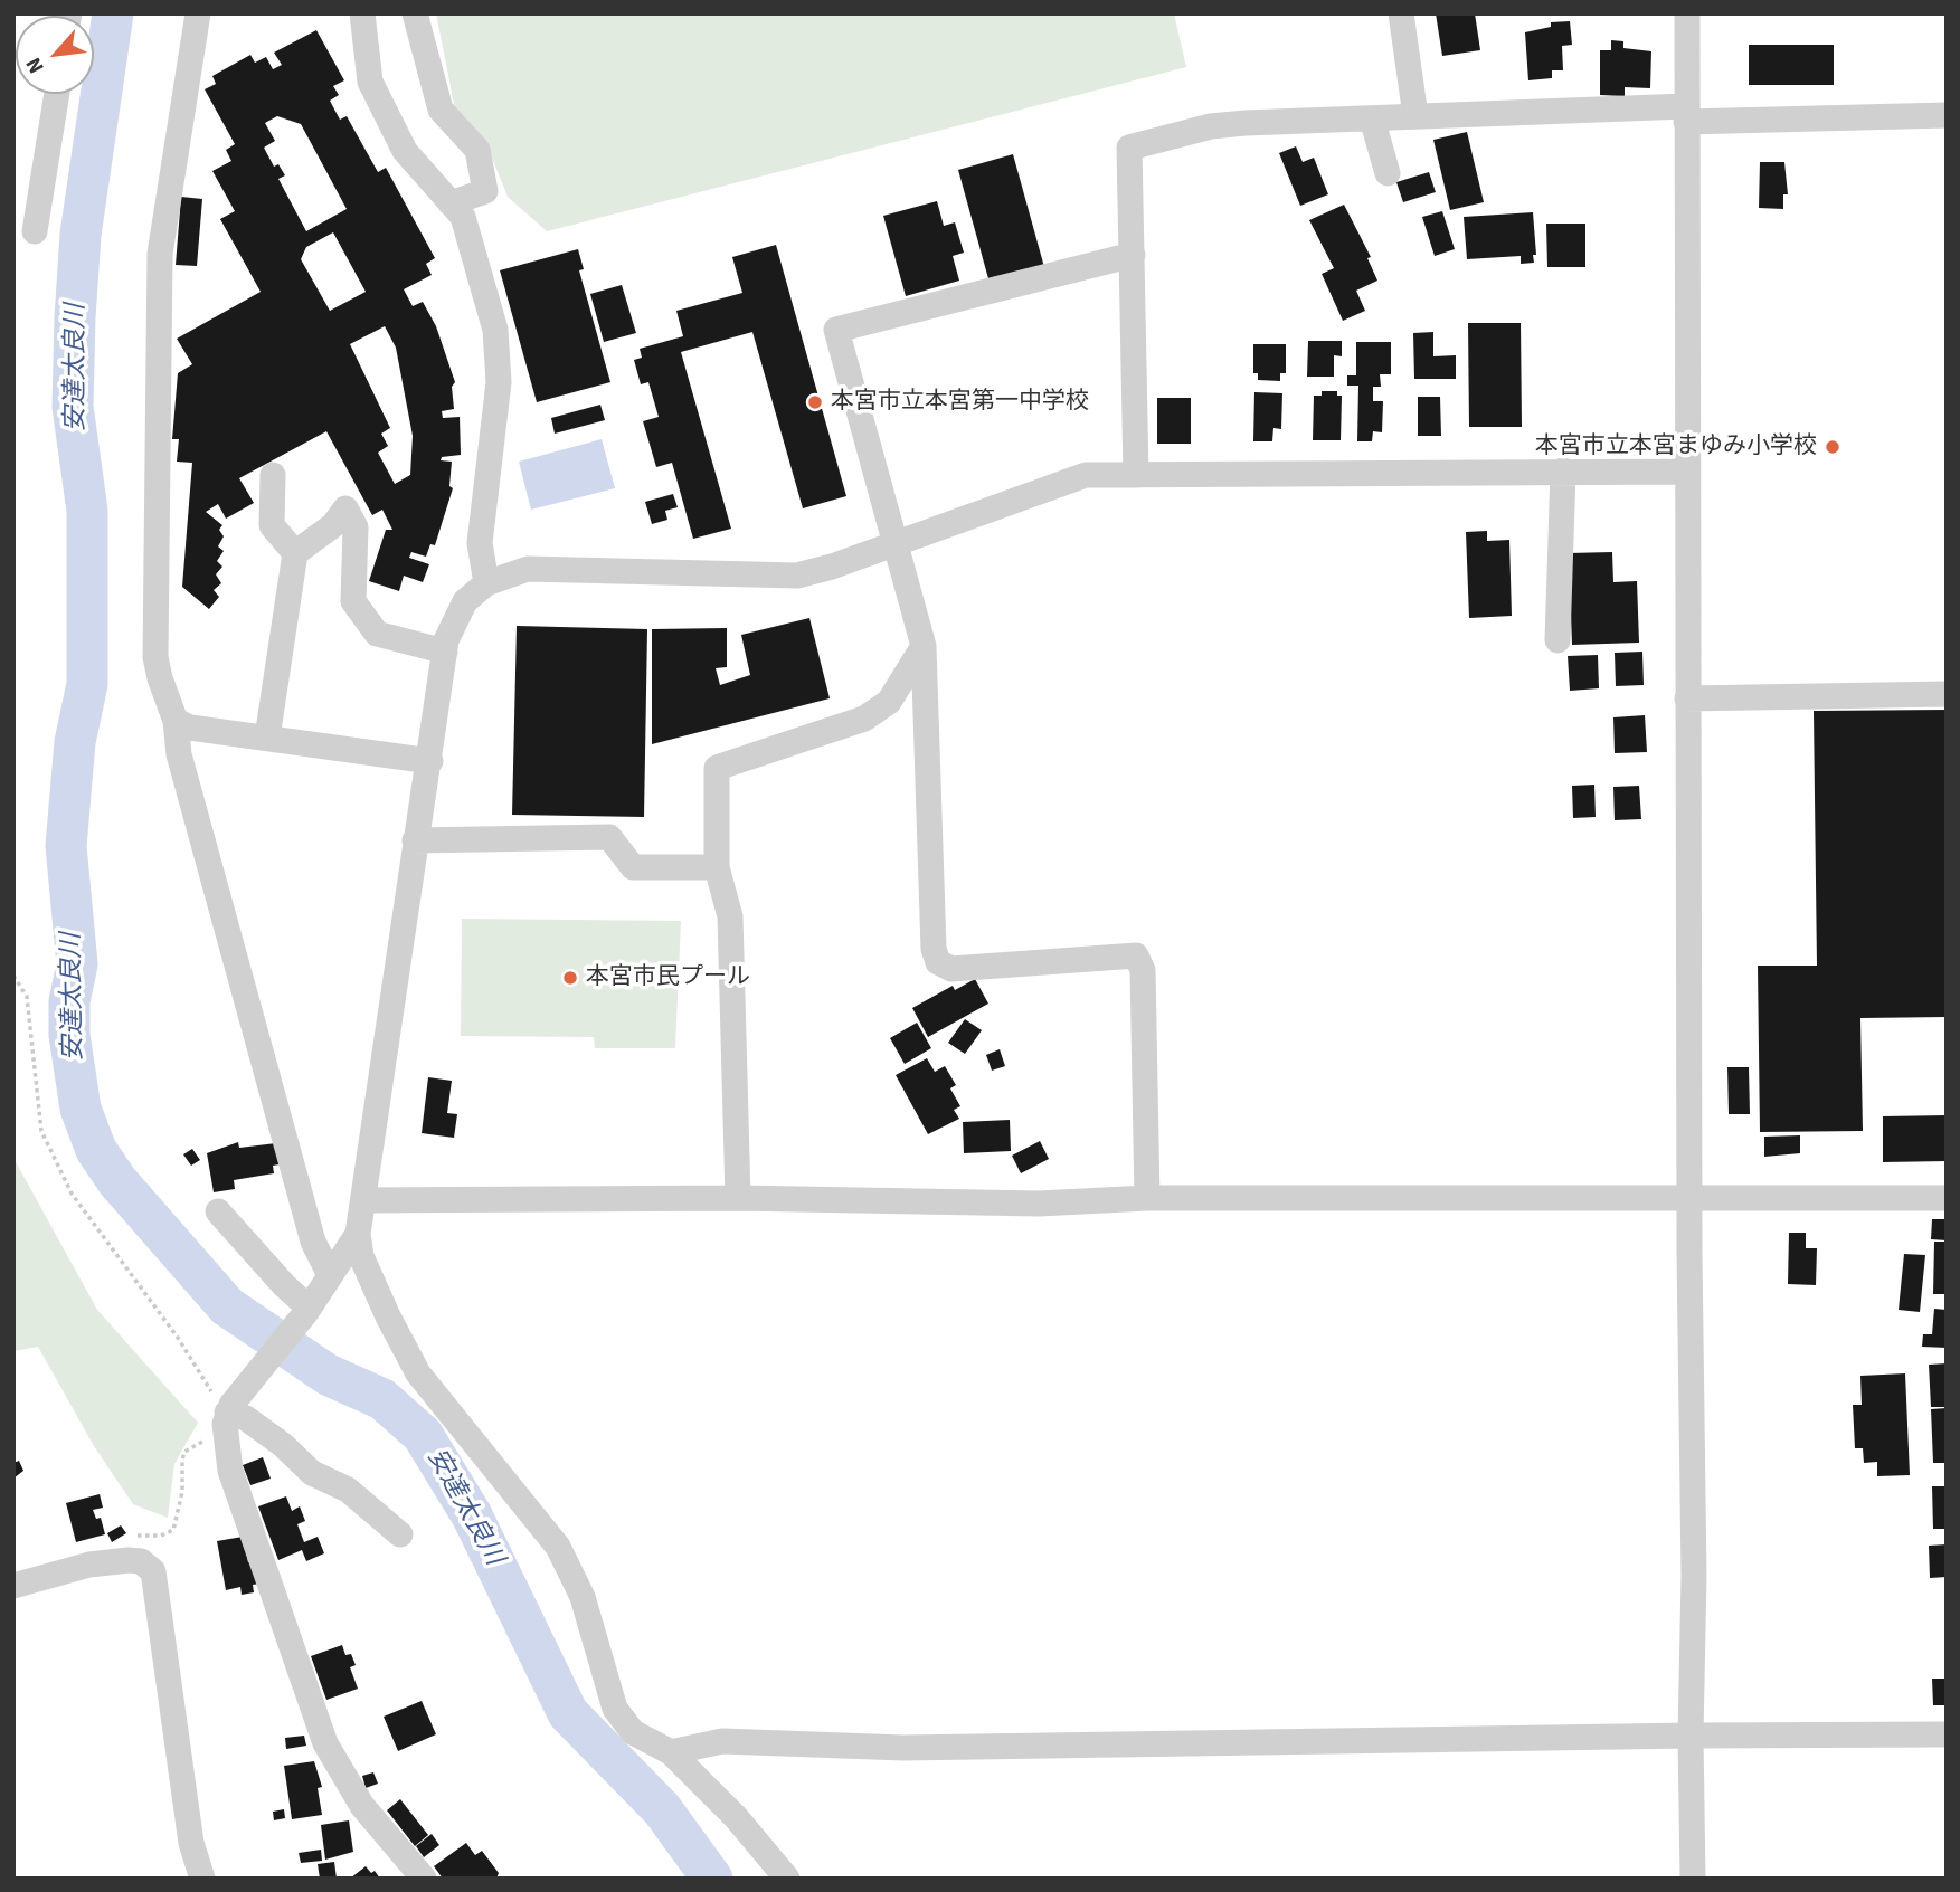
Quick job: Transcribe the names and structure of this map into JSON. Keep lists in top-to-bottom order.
{
  "water": ["安達太良川"],
  "places": ["本宮市立本宮第一中学校", "本宮市立本宮まゆみ小学校", "本宮市民プール"],
  "north": "bottom left"
}
